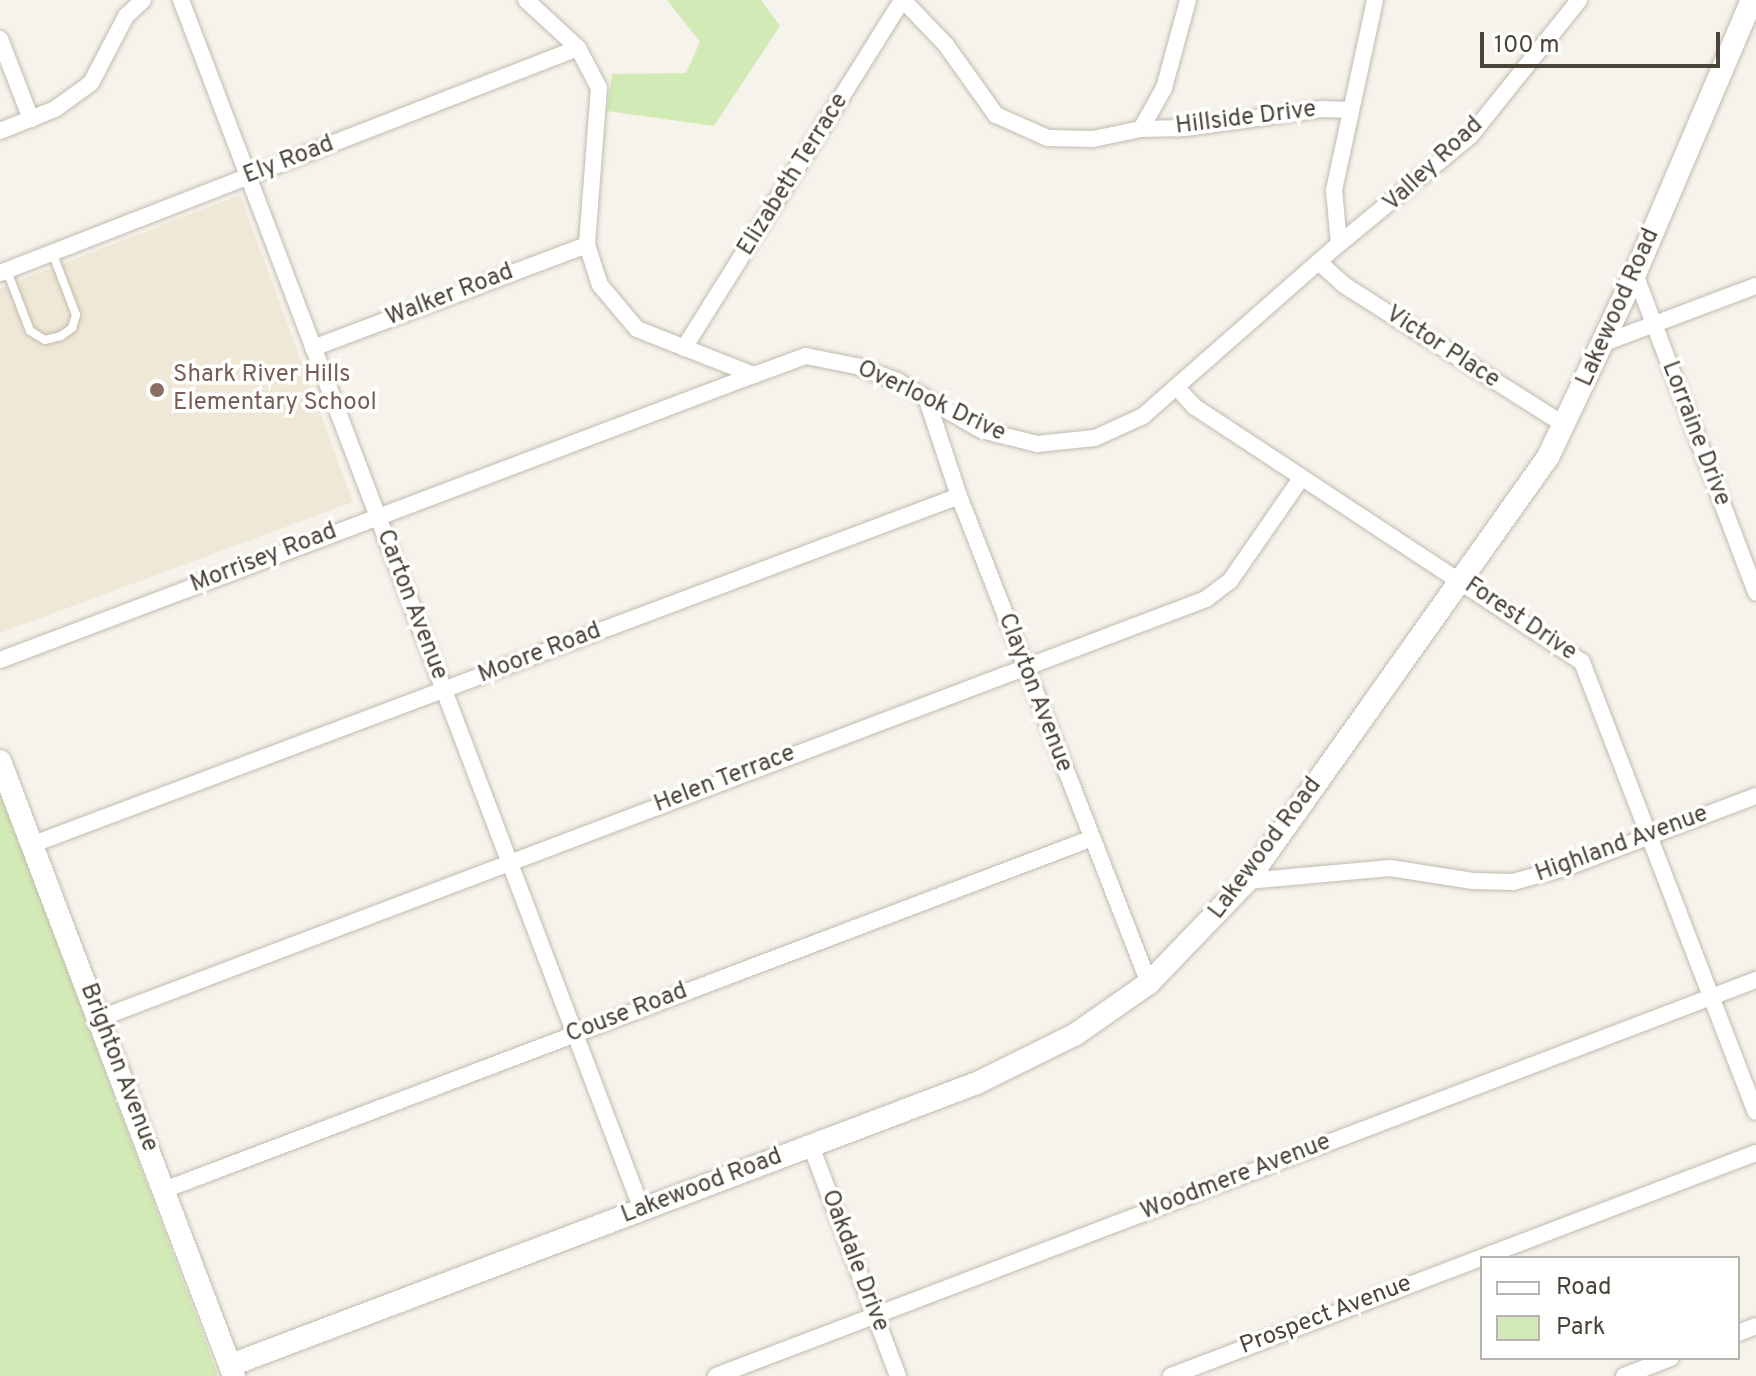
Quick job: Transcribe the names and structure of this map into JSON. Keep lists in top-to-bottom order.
{
  "streets": {
    "street": [
      "Hillside Drive",
      "Ely Road",
      "Valley Road",
      "Elizabeth Terrace",
      "Walker Road",
      "Lakewood Road",
      "Victor Place",
      "Overlook Drive",
      "Lorraine Drive",
      "Morrisey Road",
      "Carton Avenue",
      "Forest Drive",
      "Moore Road",
      "Clayton Avenue",
      "Helen Terrace",
      "Highland Avenue",
      "Couse Road",
      "Brighton Avenue",
      "Woodmere Avenue",
      "Oakdale Drive",
      "Prospect Avenue"
    ]
  },
  "crossings": [
    ["Hillside Drive", "Elizabeth Terrace"],
    ["Ely Road", "Carton Avenue"],
    ["Valley Road", "Overlook Drive"],
    ["Walker Road", "Carton Avenue"],
    ["Lakewood Road", "Victor Place"],
    ["Lakewood Road", "Lorraine Drive"],
    ["Lakewood Road", "Carton Avenue"],
    ["Lakewood Road", "Forest Drive"],
    ["Lakewood Road", "Clayton Avenue"],
    ["Lakewood Road", "Highland Avenue"],
    ["Lakewood Road", "Brighton Avenue"],
    ["Lakewood Road", "Oakdale Drive"],
    ["Victor Place", "Overlook Drive"],
    ["Overlook Drive", "Morrisey Road"],
    ["Overlook Drive", "Forest Drive"],
    ["Overlook Drive", "Clayton Avenue"],
    ["Morrisey Road", "Carton Avenue"],
    ["Carton Avenue", "Moore Road"],
    ["Carton Avenue", "Helen Terrace"],
    ["Carton Avenue", "Couse Road"],
    ["Forest Drive", "Helen Terrace"],
    ["Forest Drive", "Highland Avenue"],
    ["Forest Drive", "Woodmere Avenue"],
    ["Moore Road", "Clayton Avenue"],
    ["Moore Road", "Brighton Avenue"],
    ["Clayton Avenue", "Helen Terrace"],
    ["Clayton Avenue", "Couse Road"],
    ["Helen Terrace", "Brighton Avenue"],
    ["Couse Road", "Brighton Avenue"],
    ["Woodmere Avenue", "Oakdale Drive"]
  ],
  "places": ["Shark River Hills Elementary School"],
  "legend": ["Road", "Park"],
  "scale_bar": "100 m"
}
